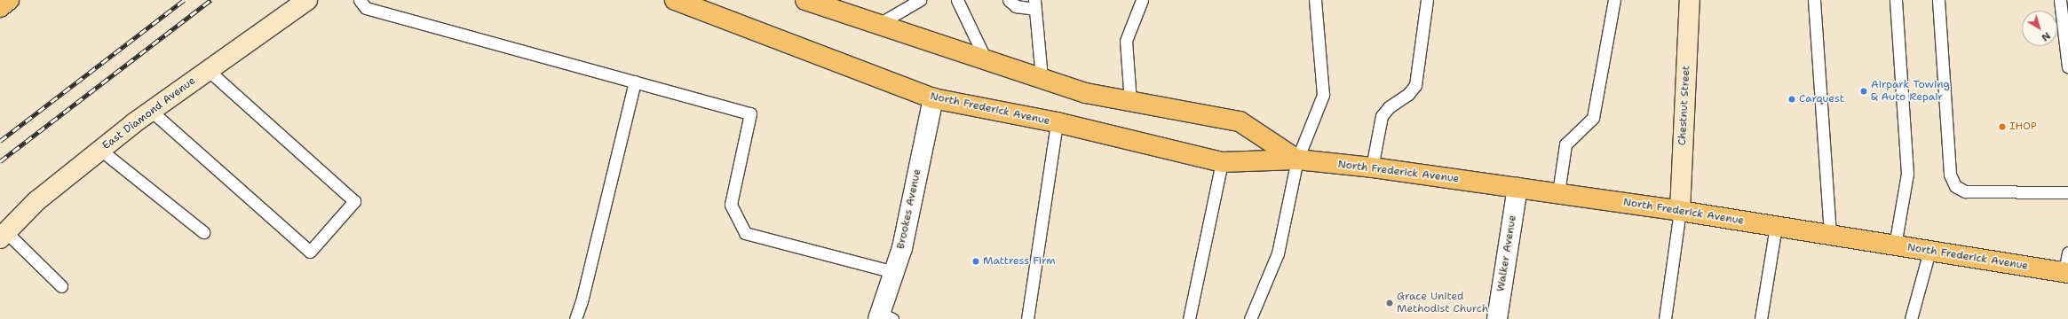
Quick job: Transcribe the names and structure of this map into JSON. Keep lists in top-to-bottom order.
{
  "streets": {
    "main road": ["North Frederick Avenue"],
    "street": [
      "Chestnut Street",
      "East Diamond Avenue",
      "Brookes Avenue",
      "Walker Avenue"
    ]
  },
  "crossings": [
    ["Chestnut Street", "North Frederick Avenue"],
    ["North Frederick Avenue", "Brookes Avenue"],
    ["North Frederick Avenue", "Walker Avenue"]
  ],
  "places": [
    "Airpark Towing & Auto Repair",
    "Carquest",
    "IHOP",
    "Mattress Firm",
    "Grace United Methodist Church"
  ],
  "north": "bottom right"
}
